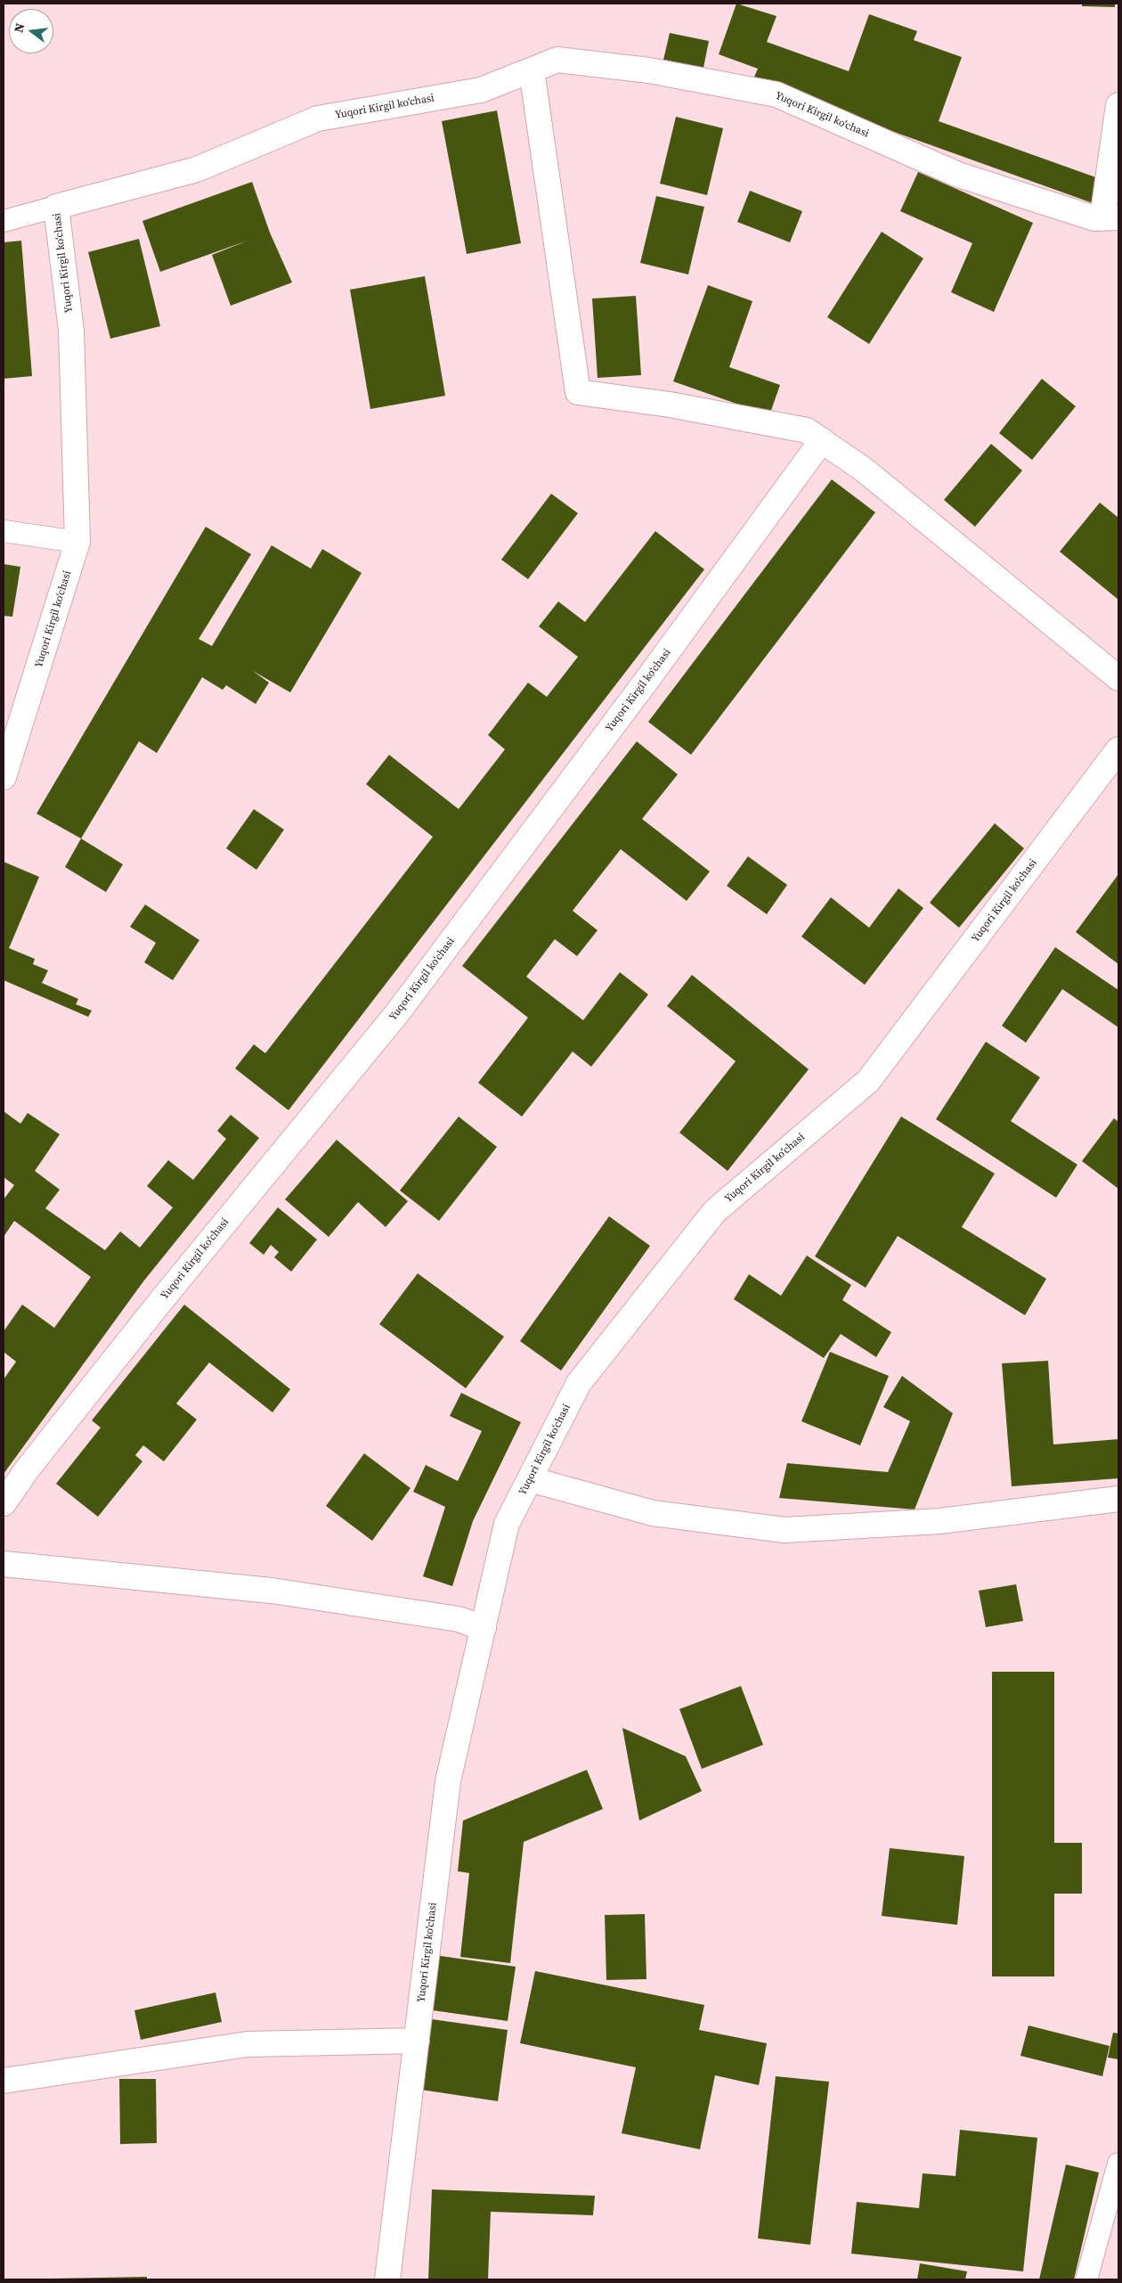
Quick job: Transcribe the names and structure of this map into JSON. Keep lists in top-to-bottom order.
{
  "streets": {
    "street": ["Yuqori Kirgil koʻchasi"]
  },
  "north": "left"
}
